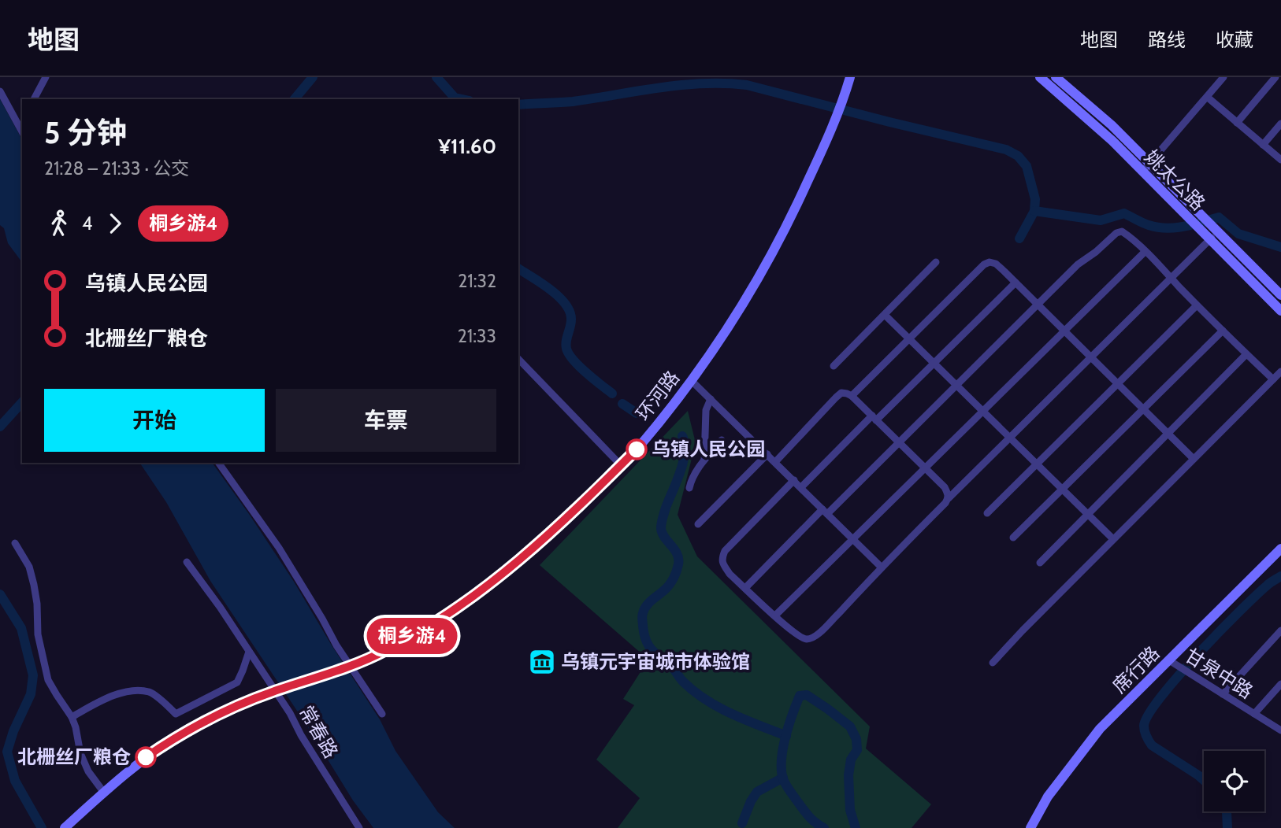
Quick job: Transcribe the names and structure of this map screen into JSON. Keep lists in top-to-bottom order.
{
  "streets": {
    "street": [
      "姚太公路",
      "环河路",
      "席行路",
      "甘泉中路",
      "常春路"
    ]
  },
  "crossings": [
    ["席行路", "甘泉中路"]
  ],
  "places": {
    "other": ["乌镇人民公园", "北栅丝厂粮仓"],
    "museum": ["乌镇元宇宙城市体验馆"]
  },
  "lines": ["bus line 桐乡游4"],
  "page": {
    "header": "地图",
    "nav": ["地图", "路线", "收藏"],
    "on_map": "桐乡游4",
    "heading": ["5 分钟", "21:28 – 21:33 · 公交", "¥11.60"],
    "legs": ["4", "桐乡游4"],
    "list": [
      {
        "name": "乌镇人民公园",
        "value": "21:32"
      },
      {
        "name": "北栅丝厂粮仓",
        "value": "21:33"
      }
    ],
    "buttons": ["开始", "车票"]
  }
}
